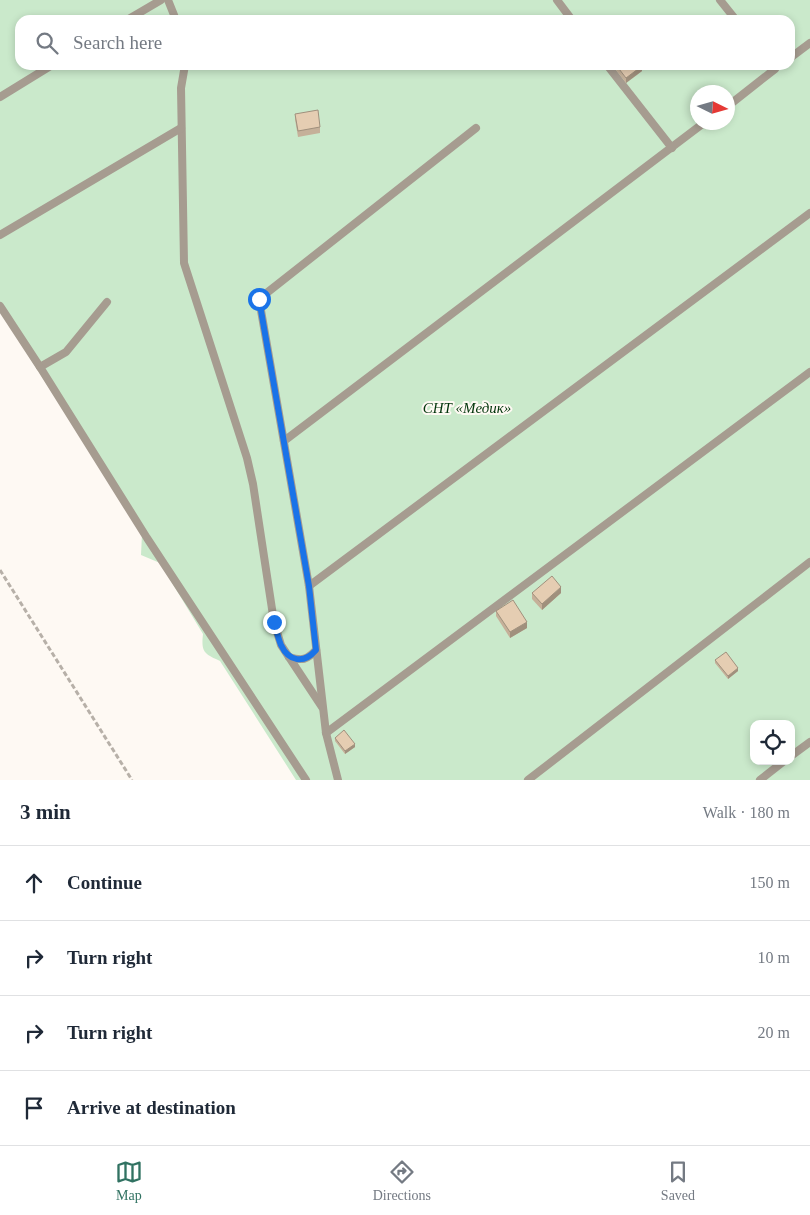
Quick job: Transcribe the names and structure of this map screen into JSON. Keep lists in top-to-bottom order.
{
  "parks": ["СНТ «Медик»"],
  "north": "right",
  "page": {
    "search": "Search here",
    "heading": ["3 min", "Walk · 180 m"],
    "list": [
      ["Continue", "150 m"],
      ["Turn right", "10 m"],
      ["Turn right", "20 m"],
      "Arrive at destination"
    ],
    "nav": ["Map", "Directions", "Saved"]
  }
}
